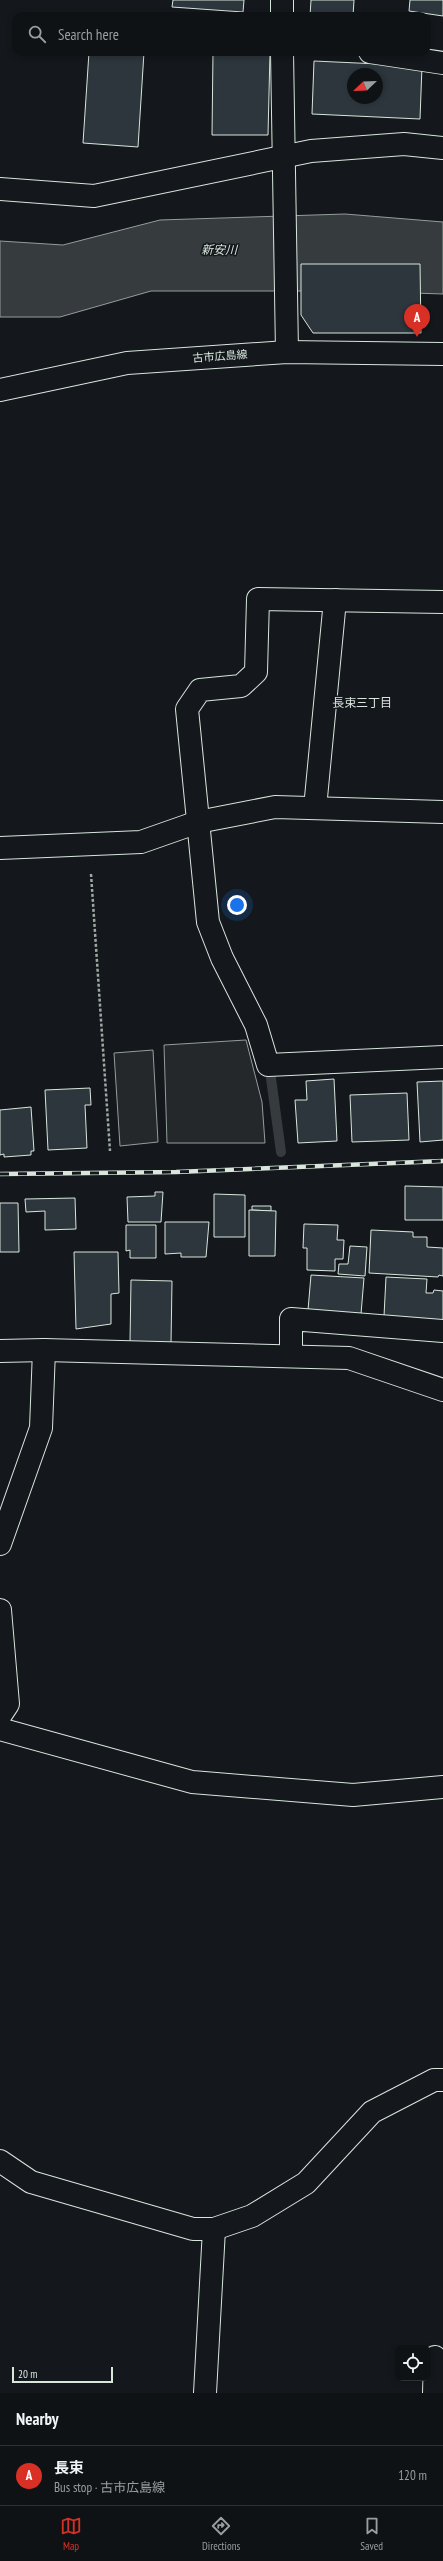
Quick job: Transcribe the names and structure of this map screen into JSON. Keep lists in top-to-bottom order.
{
  "streets": {
    "street": ["古市広島線"]
  },
  "districts": ["長束三丁目"],
  "water": ["新安川"],
  "scale_bar": "20 m",
  "north": "bottom left",
  "page": {
    "search": "Search here",
    "pins": "A",
    "scale": "20 m",
    "heading": "Nearby",
    "list": [
      {
        "mark": "A",
        "name": "長束",
        "note": "Bus stop · 古市広島線",
        "value": "120 m"
      }
    ],
    "nav": ["Map", "Directions", "Saved"]
  }
}
